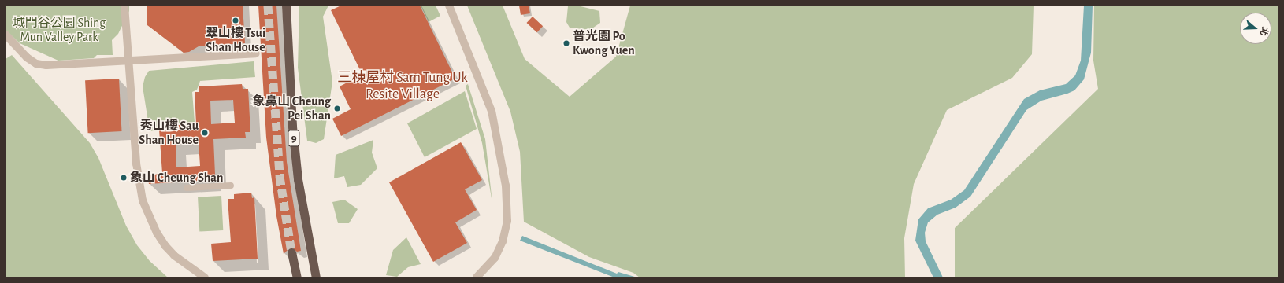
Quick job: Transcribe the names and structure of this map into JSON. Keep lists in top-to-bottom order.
{
  "streets": {
    "highway": ["9"]
  },
  "districts": ["三棟屋村 Sam Tung Uk Resite Village"],
  "parks": ["城門谷公園 Shing Mun Valley Park"],
  "places": [
    "翠山樓 Tsui Shan House",
    "普光園 Po Kwong Yuen",
    "象鼻山 Cheung Pei Shan",
    "秀山樓 Sau Shan House",
    "象山 Cheung Shan"
  ],
  "north": "right"
}
